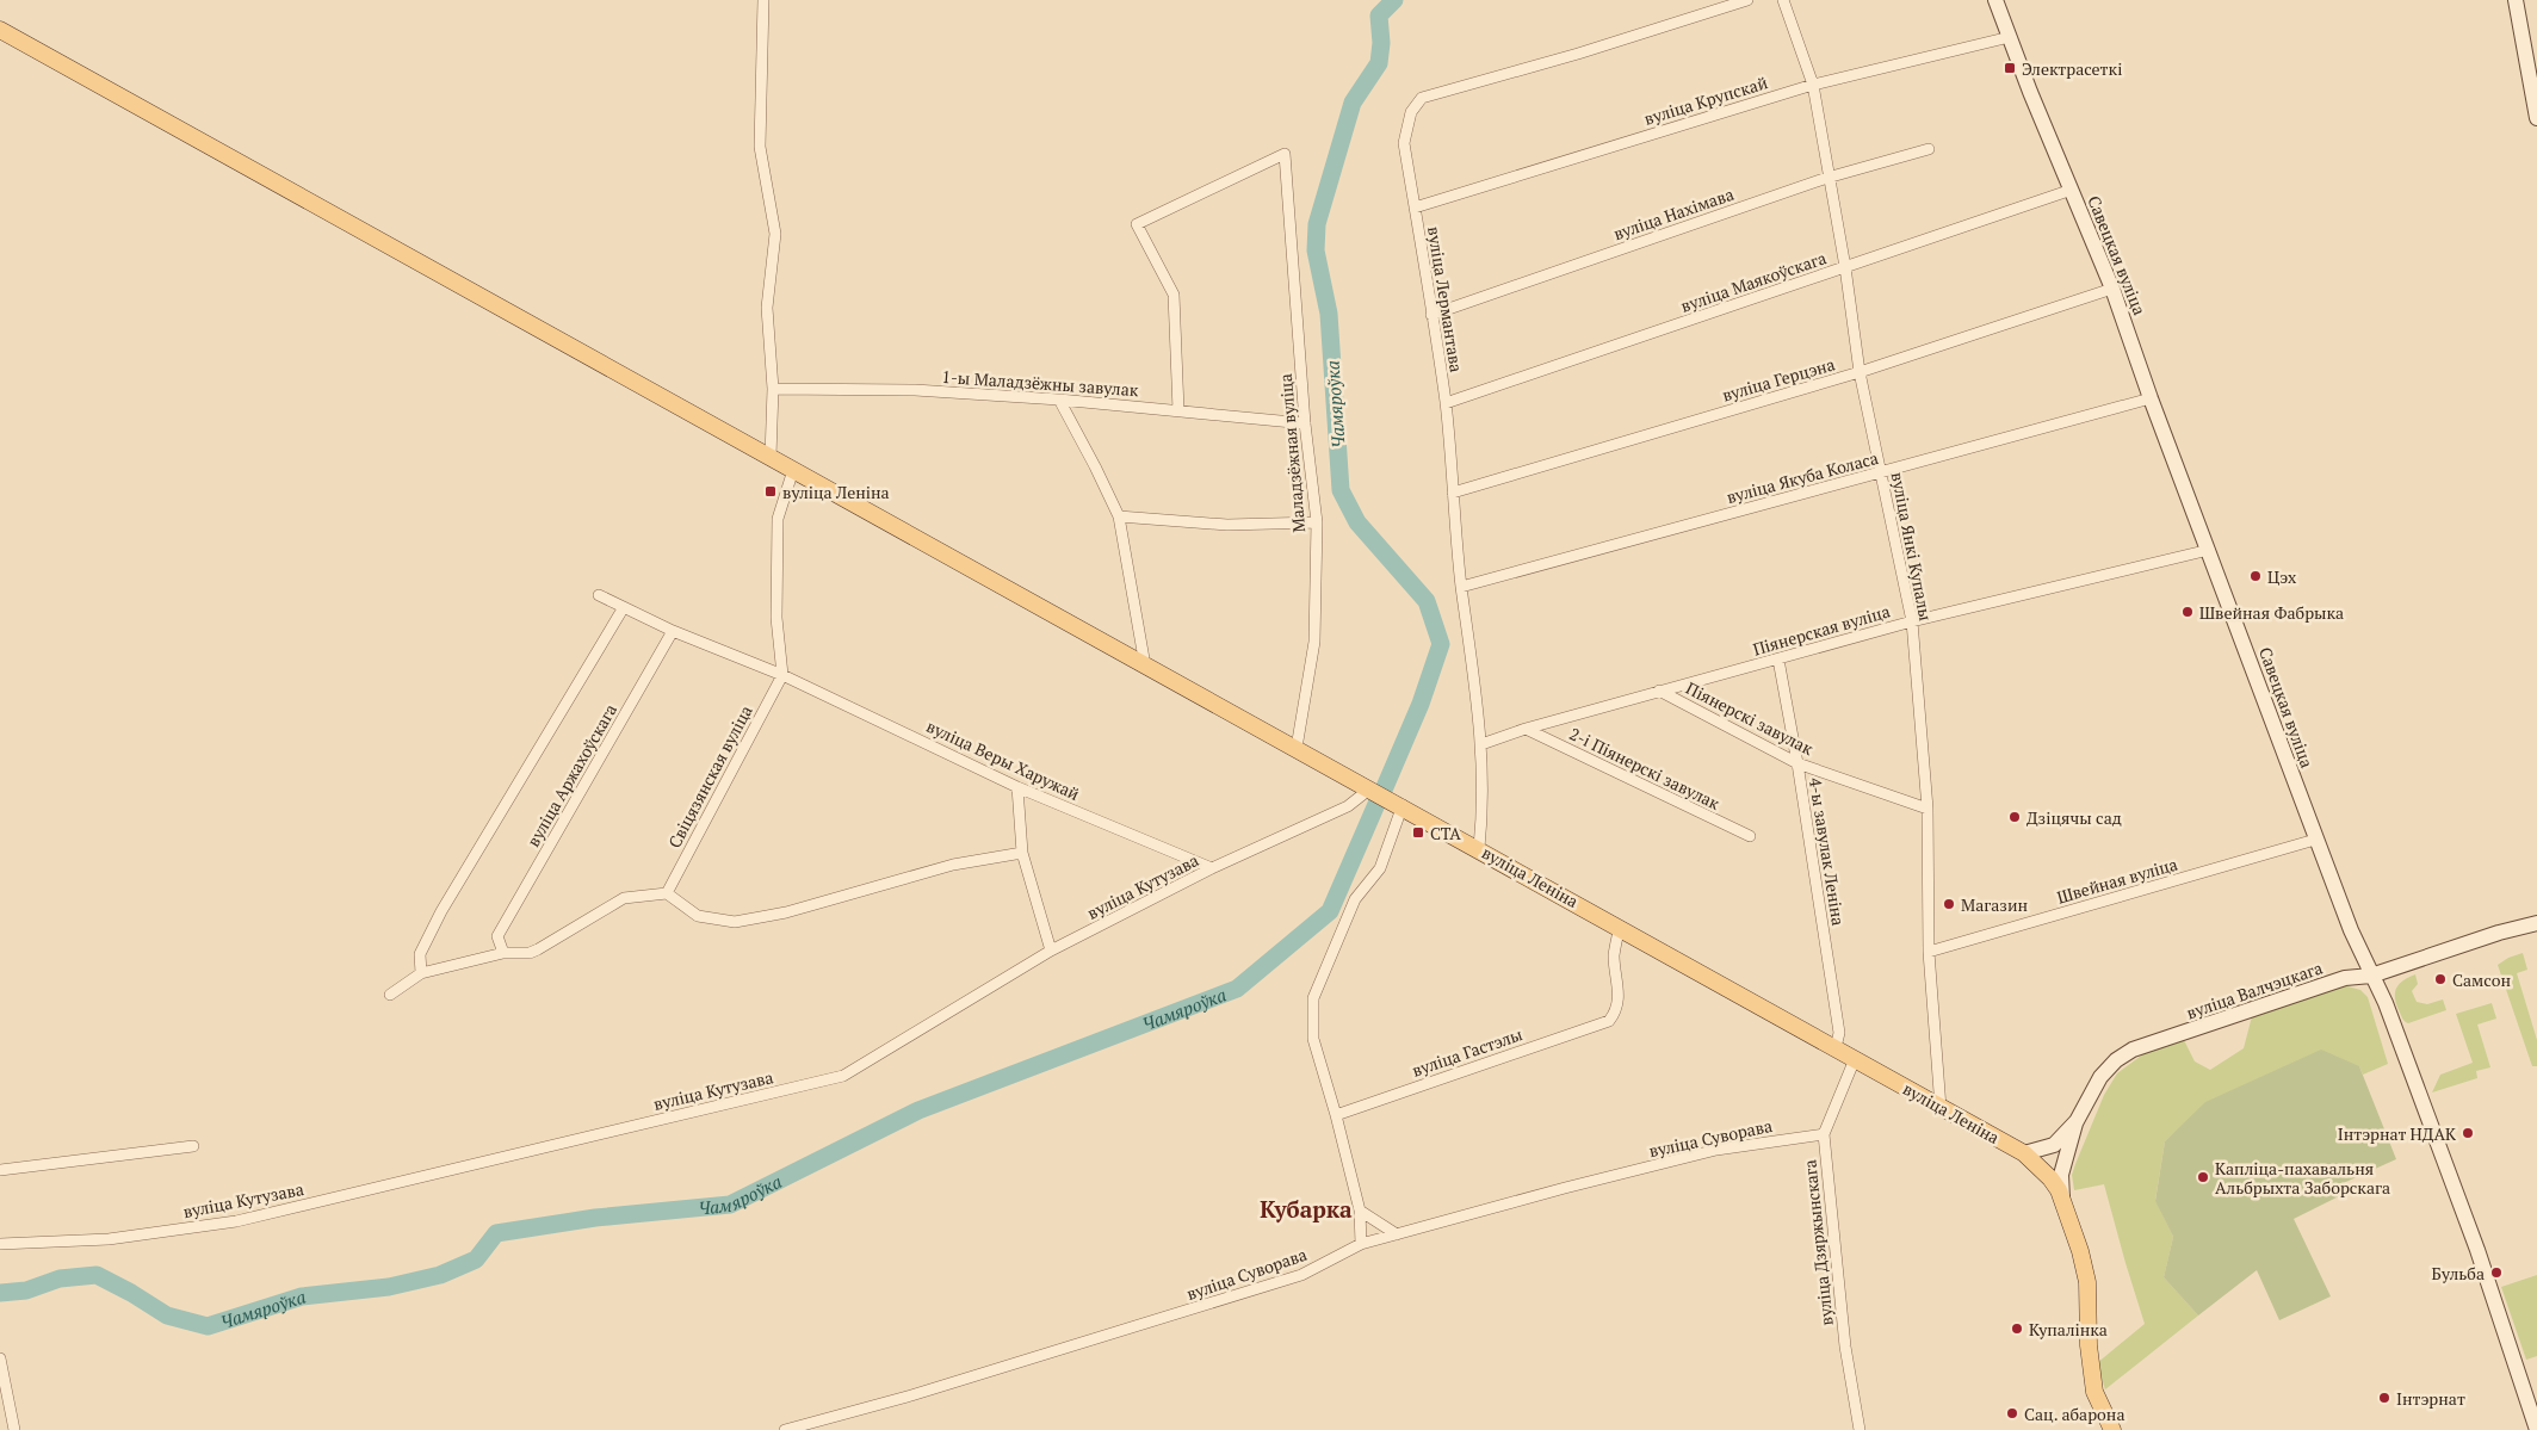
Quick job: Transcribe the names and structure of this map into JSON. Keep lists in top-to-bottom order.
{
  "streets": {
    "main road": ["вуліца Леніна"],
    "street": [
      "вуліца Крупскай",
      "вуліца Нахімава",
      "Савецкая вуліца",
      "вуліца Маякоўскага",
      "вуліца Лермантава",
      "вуліца Герцэна",
      "1-ы Маладзёжны завулак",
      "Маладзёжная вуліца",
      "вуліца Якуба Коласа",
      "вуліца Янкі Купалы",
      "Піянерская вуліца",
      "Піянерскі завулак",
      "вуліца Веры Харужай",
      "2-і Піянерскі завулак",
      "вуліца Аржахоўскага",
      "Свіцязянская вуліца",
      "4-ы завулак Леніна",
      "Швейная вуліца",
      "вуліца Кутузава",
      "вуліца Валчэцкага",
      "вуліца Гастэлы",
      "вуліца Суворава",
      "вуліца Дзяржынскага"
    ]
  },
  "crossings": [
    ["вуліца Крупскай", "Савецкая вуліца"],
    ["вуліца Крупскай", "вуліца Лермантава"],
    ["вуліца Крупскай", "вуліца Янкі Купалы"],
    ["вуліца Нахімава", "вуліца Лермантава"],
    ["вуліца Нахімава", "вуліца Янкі Купалы"],
    ["Савецкая вуліца", "вуліца Маякоўскага"],
    ["Савецкая вуліца", "вуліца Герцэна"],
    ["Савецкая вуліца", "вуліца Якуба Коласа"],
    ["Савецкая вуліца", "Піянерская вуліца"],
    ["Савецкая вуліца", "Швейная вуліца"],
    ["Савецкая вуліца", "вуліца Валчэцкага"],
    ["вуліца Маякоўскага", "вуліца Лермантава"],
    ["вуліца Маякоўскага", "вуліца Янкі Купалы"],
    ["вуліца Лермантава", "вуліца Герцэна"],
    ["вуліца Лермантава", "вуліца Якуба Коласа"],
    ["вуліца Лермантава", "Піянерская вуліца"],
    ["вуліца Лермантава", "вуліца Леніна"],
    ["вуліца Герцэна", "вуліца Янкі Купалы"],
    ["1-ы Маладзёжны завулак", "Маладзёжная вуліца"],
    ["Маладзёжная вуліца", "вуліца Леніна"],
    ["вуліца Якуба Коласа", "вуліца Янкі Купалы"],
    ["вуліца Янкі Купалы", "Піянерская вуліца"],
    ["вуліца Янкі Купалы", "Піянерскі завулак"],
    ["вуліца Янкі Купалы", "вуліца Леніна"],
    ["вуліца Янкі Купалы", "Швейная вуліца"],
    ["Піянерская вуліца", "Піянерскі завулак"],
    ["Піянерская вуліца", "2-і Піянерскі завулак"],
    ["Піянерская вуліца", "4-ы завулак Леніна"],
    ["Піянерскі завулак", "4-ы завулак Леніна"],
    ["вуліца Веры Харужай", "вуліца Аржахоўскага"],
    ["вуліца Веры Харужай", "Свіцязянская вуліца"],
    ["вуліца Веры Харужай", "вуліца Кутузава"],
    ["4-ы завулак Леніна", "вуліца Леніна"],
    ["вуліца Леніна", "вуліца Кутузава"],
    ["вуліца Леніна", "вуліца Валчэцкага"],
    ["вуліца Леніна", "вуліца Гастэлы"],
    ["вуліца Леніна", "вуліца Дзяржынскага"],
    ["вуліца Суворава", "вуліца Дзяржынскага"]
  ],
  "districts": ["Кубарка"],
  "water": ["Чамяроўка"],
  "places": {
    "transit": ["Электрасеткі", "вуліца Леніна", "СТА"],
    "other": [
      "Цэх",
      "Швейная Фабрыка",
      "Дзіцячы сад",
      "Магазин",
      "Самсон",
      "Інтэрнат НДАК",
      "Капліца-пахавальня Альбрыхта Заборскага",
      "Бульба",
      "Купалінка",
      "Інтэрнат",
      "Сац. абарона"
    ]
  }
}
